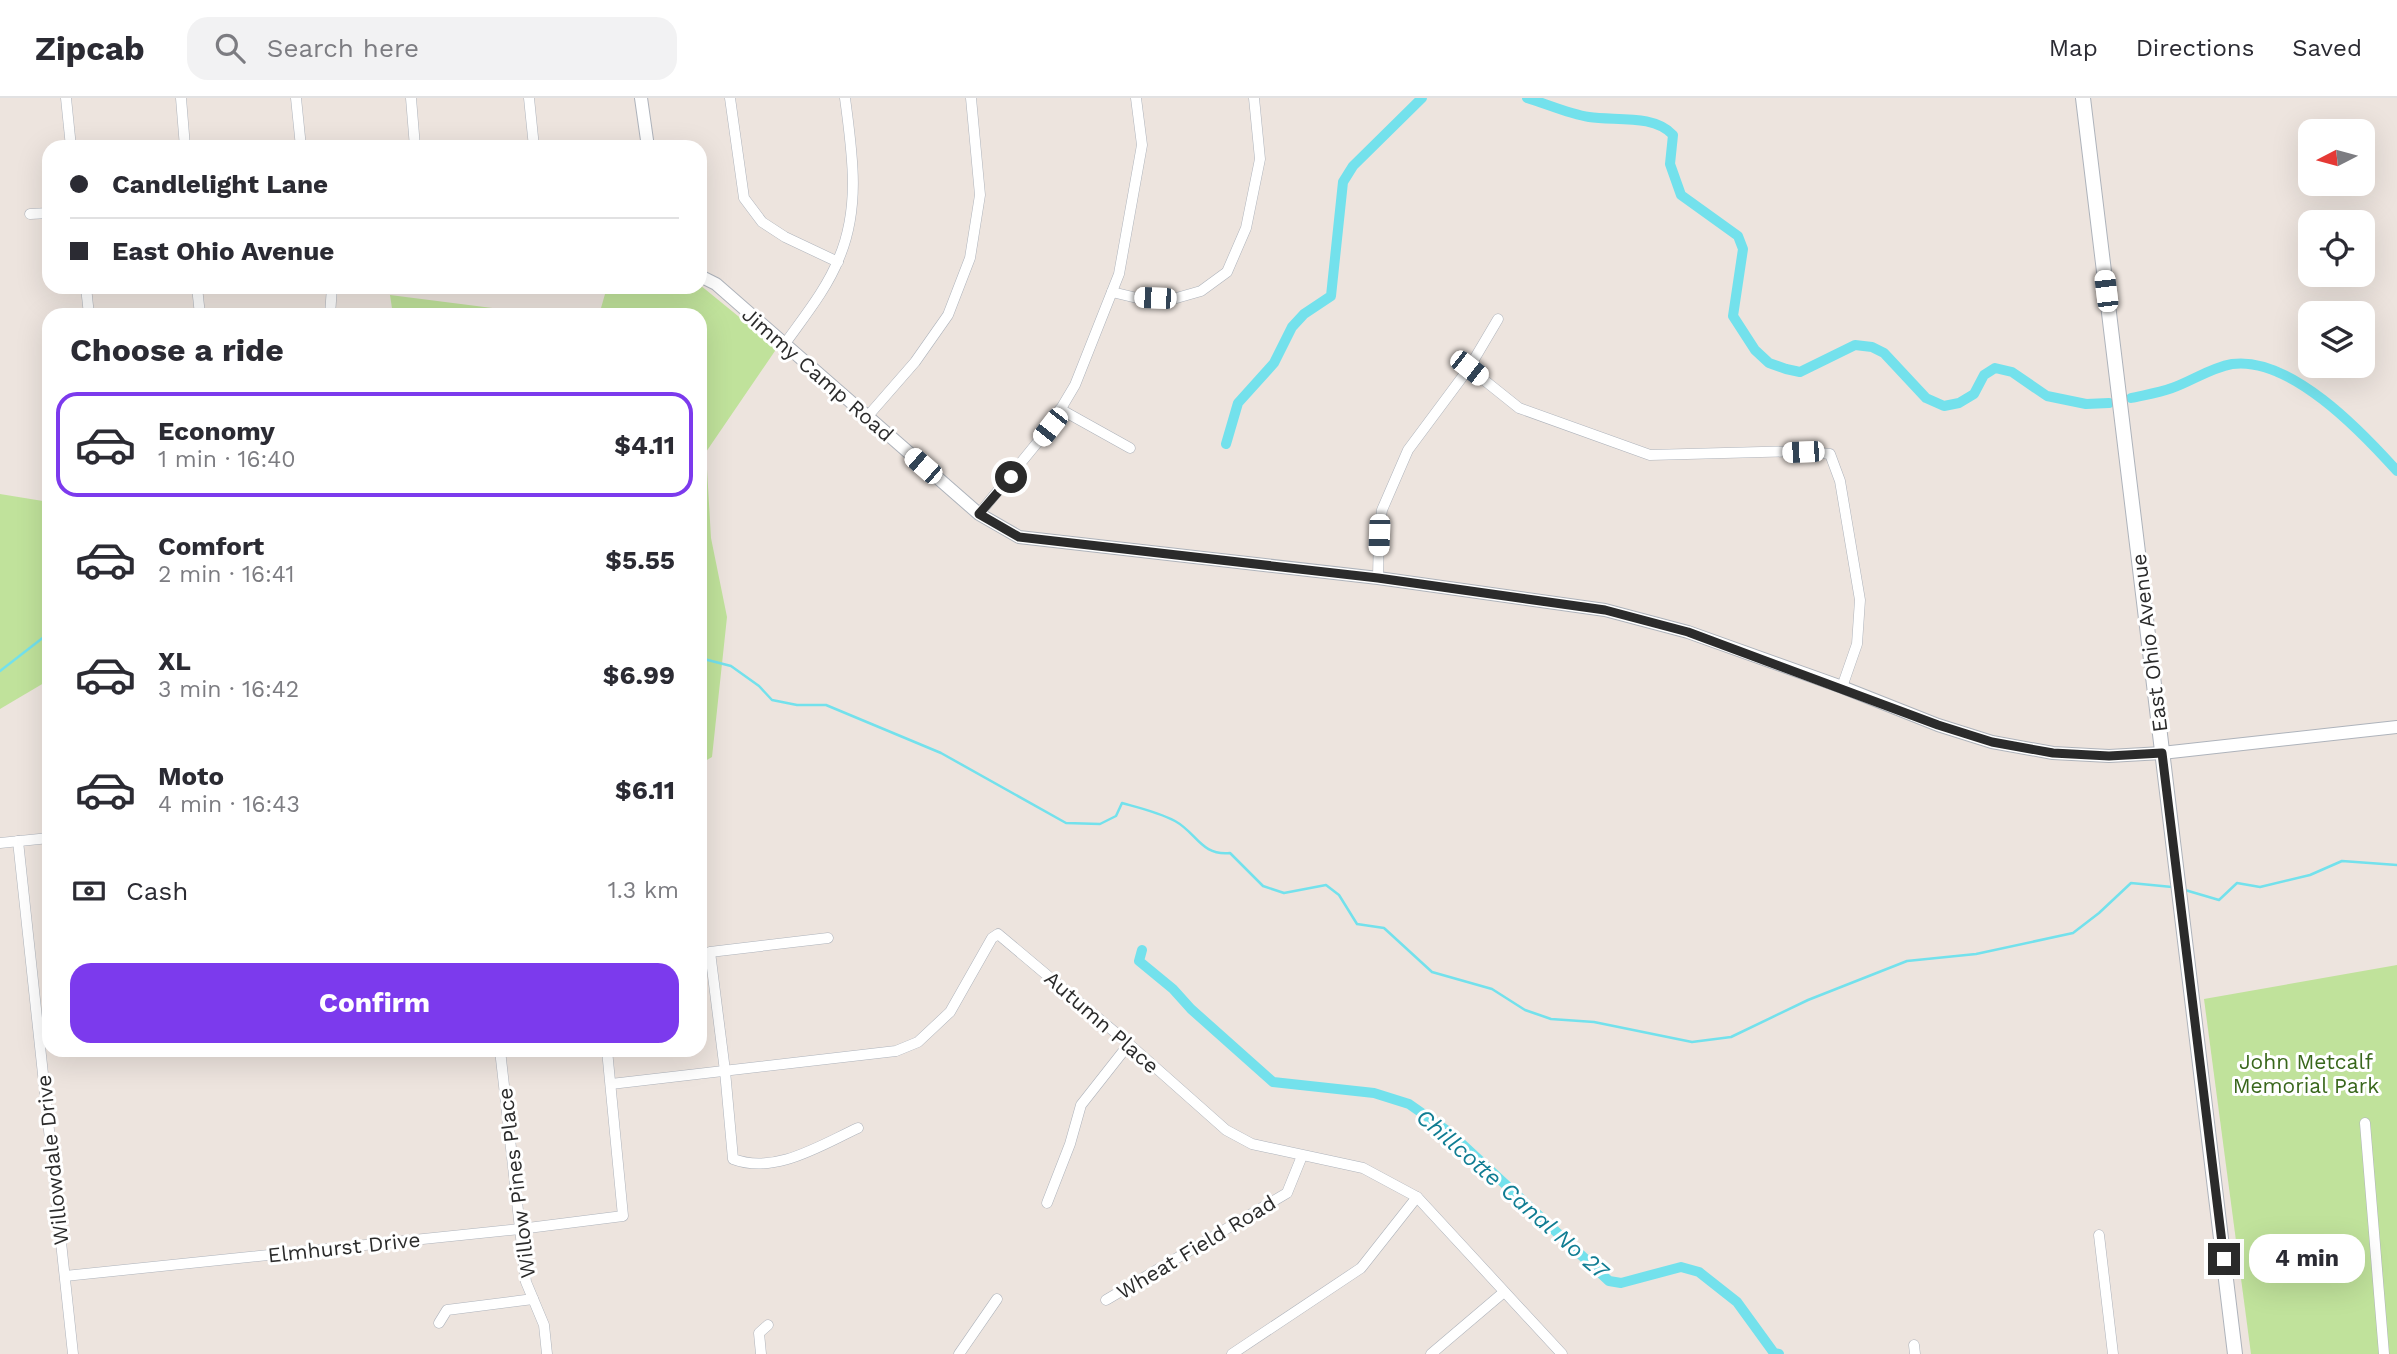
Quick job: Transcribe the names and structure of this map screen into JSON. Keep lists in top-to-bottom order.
{
  "streets": {
    "main road": ["East Ohio Avenue"],
    "street": [
      "Jimmy Camp Road",
      "Autumn Place",
      "Willowdale Drive",
      "Willow Pines Place",
      "Elmhurst Drive",
      "Wheat Field Road"
    ]
  },
  "crossings": [
    ["Jimmy Camp Road", "East Ohio Avenue"],
    ["Autumn Place", "Elmhurst Drive"],
    ["Autumn Place", "Wheat Field Road"],
    ["Willowdale Drive", "Elmhurst Drive"],
    ["Willow Pines Place", "Elmhurst Drive"]
  ],
  "water": ["Chillcotte Canal No 27"],
  "parks": ["John Metcalf Memorial Park"],
  "north": "left",
  "page": {
    "header": "Zipcab",
    "search": "Search here",
    "nav": ["Map", "Directions", "Saved"],
    "banner": ["Candlelight Lane", "East Ohio Avenue"],
    "heading": "Choose a ride",
    "list": [
      {
        "name": "Economy",
        "note": "1 min · 16:40",
        "value": "$4.11"
      },
      {
        "name": "Comfort",
        "note": "2 min · 16:41",
        "value": "$5.55"
      },
      {
        "name": "XL",
        "note": "3 min · 16:42",
        "value": "$6.99"
      },
      {
        "name": "Moto",
        "note": "4 min · 16:43",
        "value": "$6.11"
      }
    ],
    "pay": ["Cash", "1.3 km"],
    "buttons": "Confirm",
    "bubble": "4 min"
  }
}
